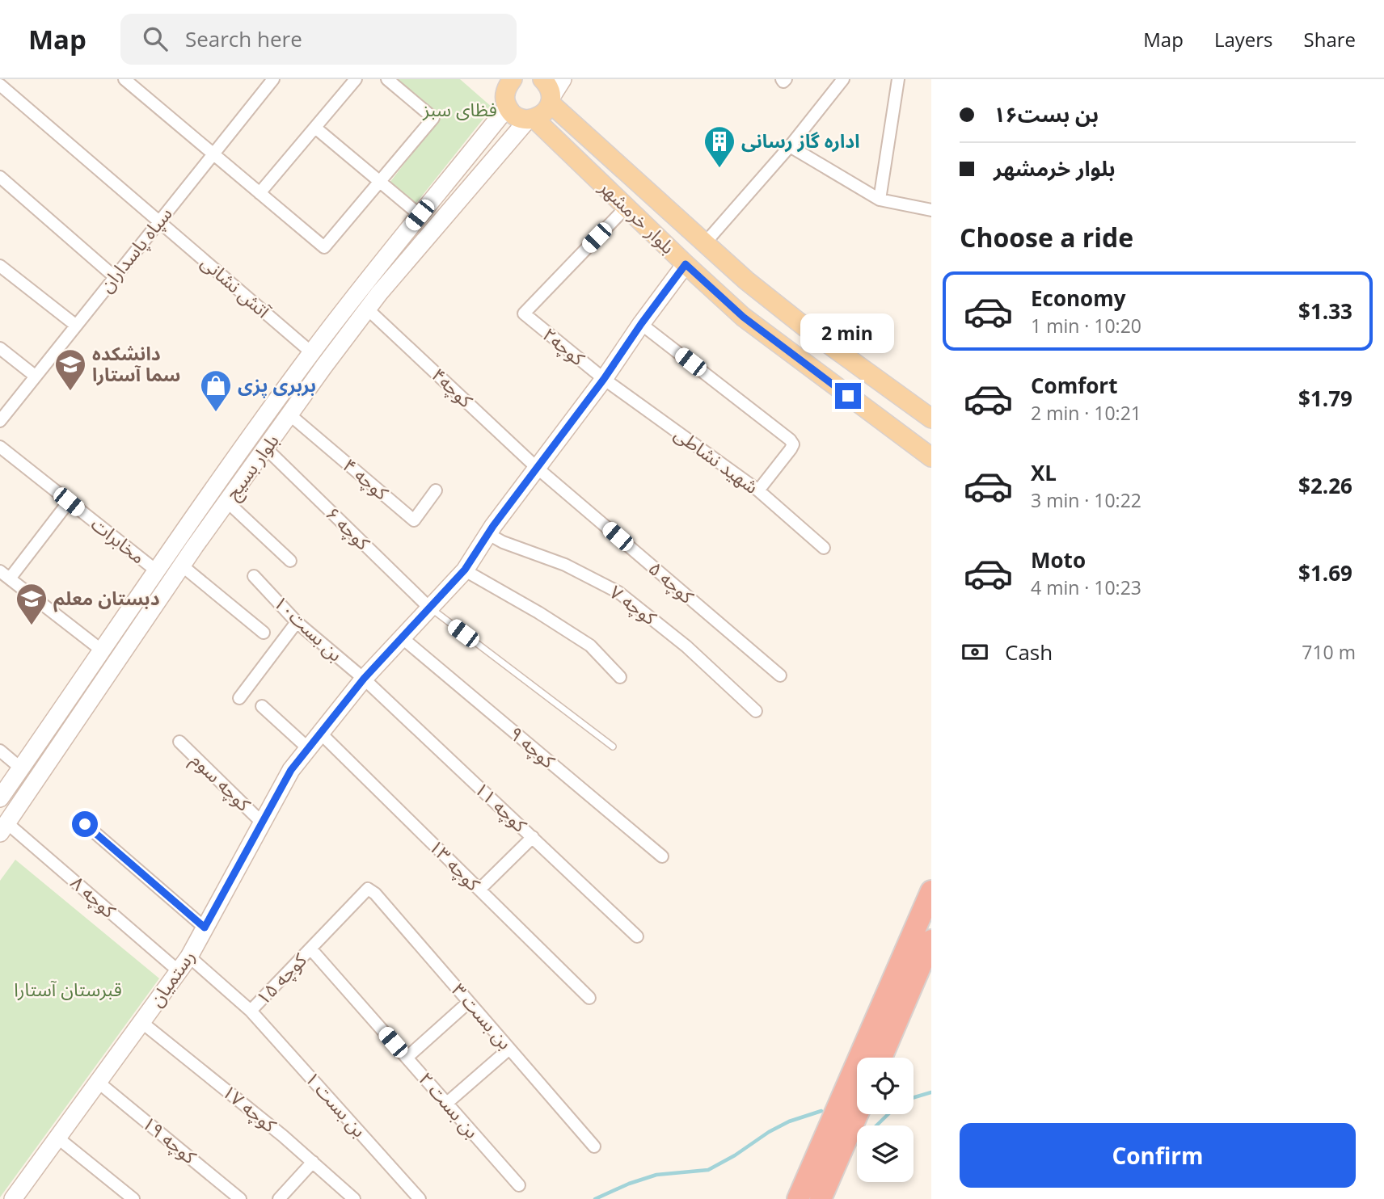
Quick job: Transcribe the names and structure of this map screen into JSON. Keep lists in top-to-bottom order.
{
  "streets": {
    "main road": ["بلوار خرمشهر", "بلوار بسیج", "رستمیان"],
    "street": [
      "سپاه پاسداران",
      "آتش نشانی",
      "کوچه۲",
      "کوچه۴",
      "شهید نشاطی",
      "کوچه ۴",
      "کوچه ۶",
      "مخابرات",
      "کوچه ۵",
      "کوچه ۷",
      "بن بست۱۰",
      "کوچه ۹",
      "کوچه سوم",
      "کوچه ۱۱",
      "کوچه ۱۳",
      "کوچه ۸",
      "کوچه ۱۵",
      "بن بست ۳",
      "بن بست ۱",
      "بن بست ۲",
      "کوچه ۱۷",
      "کوچه ۱۹"
    ]
  },
  "crossings": [
    ["بلوار خرمشهر", "کوچه۲"],
    ["بلوار خرمشهر", "بلوار بسیج"],
    ["بلوار خرمشهر", "رستمیان"],
    ["سپاه پاسداران", "آتش نشانی"],
    ["آتش نشانی", "بلوار بسیج"],
    ["کوچه۲", "شهید نشاطی"],
    ["کوچه۲", "رستمیان"],
    ["کوچه۴", "بلوار بسیج"],
    ["کوچه۴", "کوچه ۵"],
    ["کوچه۴", "رستمیان"],
    ["شهید نشاطی", "رستمیان"],
    ["بلوار بسیج", "کوچه ۴"],
    ["بلوار بسیج", "کوچه ۶"],
    ["بلوار بسیج", "مخابرات"],
    ["بلوار بسیج", "کوچه ۸"],
    ["کوچه ۶", "رستمیان"],
    ["کوچه ۵", "رستمیان"],
    ["کوچه ۷", "رستمیان"],
    ["بن بست۱۰", "کوچه ۱۱"],
    ["بن بست۱۰", "رستمیان"],
    ["کوچه ۹", "رستمیان"],
    ["کوچه سوم", "رستمیان"],
    ["کوچه ۱۱", "رستمیان"],
    ["کوچه ۱۳", "رستمیان"],
    ["کوچه ۸", "رستمیان"],
    ["رستمیان", "کوچه ۱۵"],
    ["رستمیان", "کوچه ۱۷"],
    ["رستمیان", "کوچه ۱۹"],
    ["کوچه ۱۵", "بن بست ۳"],
    ["کوچه ۱۵", "بن بست ۱"],
    ["کوچه ۱۵", "بن بست ۲"]
  ],
  "parks": ["فظای سبز", "قبرستان آستارا"],
  "places": {
    "building": ["اداره گاز رسانی"],
    "school or university": ["دانشکده سما آستارا", "دبستان معلم"],
    "shop": ["بربری پزی"]
  },
  "page": {
    "header": "Map",
    "search": "Search here",
    "nav": ["Map", "Layers", "Share"],
    "banner": ["بن بست۱۶", "بلوار خرمشهر"],
    "heading": "Choose a ride",
    "list": [
      {
        "name": "Economy",
        "note": "1 min · 10:20",
        "value": "$1.33"
      },
      {
        "name": "Comfort",
        "note": "2 min · 10:21",
        "value": "$1.79"
      },
      {
        "name": "XL",
        "note": "3 min · 10:22",
        "value": "$2.26"
      },
      {
        "name": "Moto",
        "note": "4 min · 10:23",
        "value": "$1.69"
      }
    ],
    "bubble": "2 min",
    "pay": ["Cash", "710 m"],
    "buttons": "Confirm"
  }
}
